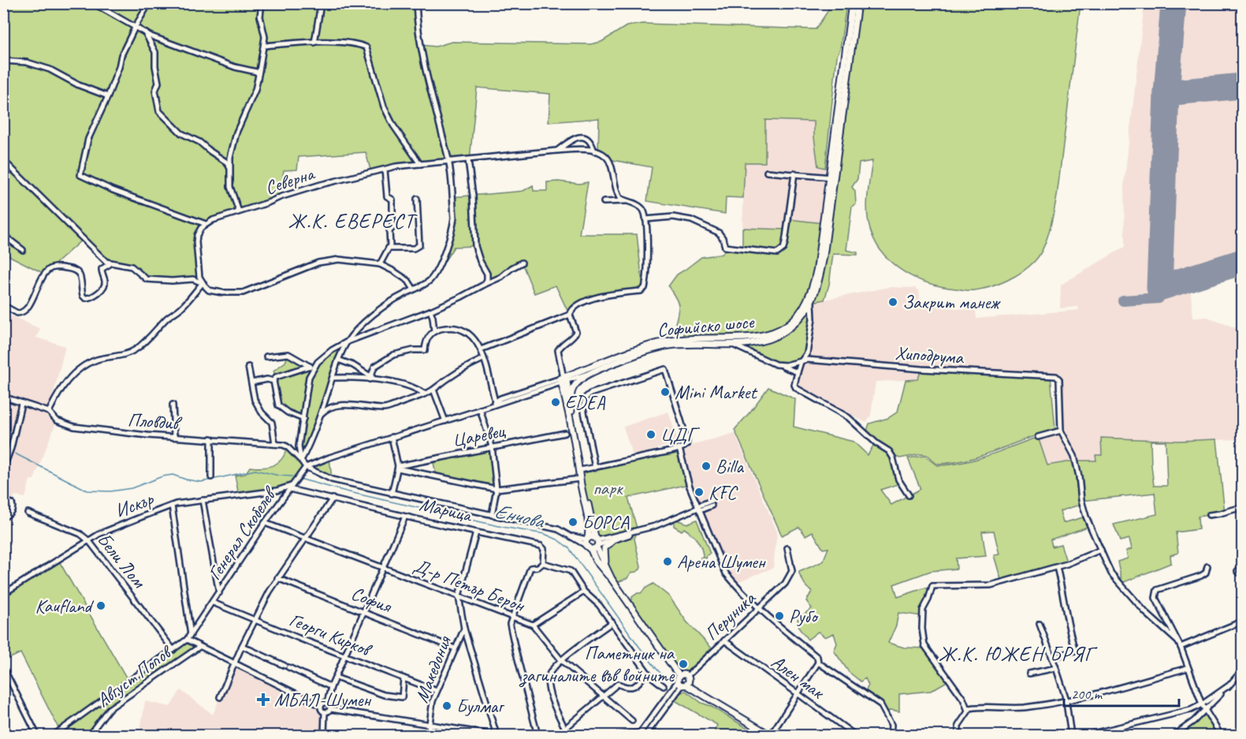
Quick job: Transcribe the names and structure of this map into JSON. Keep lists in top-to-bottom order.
{
  "streets": {
    "main road": ["Софийско шосе"],
    "street": [
      "Северна",
      "Хиподрума",
      "Пловдив",
      "Царевец",
      "Искър",
      "Марица",
      "Генерал Скобелев",
      "Бели Лом",
      "Д-р Петър Берон",
      "София",
      "Перуника",
      "Георги Кирков",
      "Македония",
      "Август Попов",
      "Ален мак"
    ]
  },
  "crossings": [
    ["Софийско шосе", "Генерал Скобелев"],
    ["Пловдив", "Марица"],
    ["Пловдив", "Генерал Скобелев"],
    ["Искър", "Марица"],
    ["Искър", "Генерал Скобелев"],
    ["Искър", "Бели Лом"],
    ["Марица", "Генерал Скобелев"],
    ["Марица", "Македония"],
    ["Генерал Скобелев", "Бели Лом"],
    ["Генерал Скобелев", "Д-р Петър Берон"],
    ["Генерал Скобелев", "Георги Кирков"],
    ["Д-р Петър Берон", "Македония"],
    ["София", "Македония"],
    ["Перуника", "Ален мак"],
    ["Георги Кирков", "Македония"]
  ],
  "districts": ["Ж.К. ЕВЕРЕСТ", "Ж.К. ЮЖЕН БРЯГ"],
  "water": ["Енчова"],
  "parks": ["парк"],
  "places": {
    "other": [
      "Закрит манеж",
      "Mini Market",
      "EDEA",
      "ЦДГ",
      "Billa",
      "KFC",
      "БОРСА",
      "Арена Шумен",
      "Kaufland",
      "Рубо",
      "Паметник на загиналите във войните",
      "Булмаг"
    ],
    "health": ["МБАЛ-Шумен"]
  },
  "scale_bar": "200 m"
}
